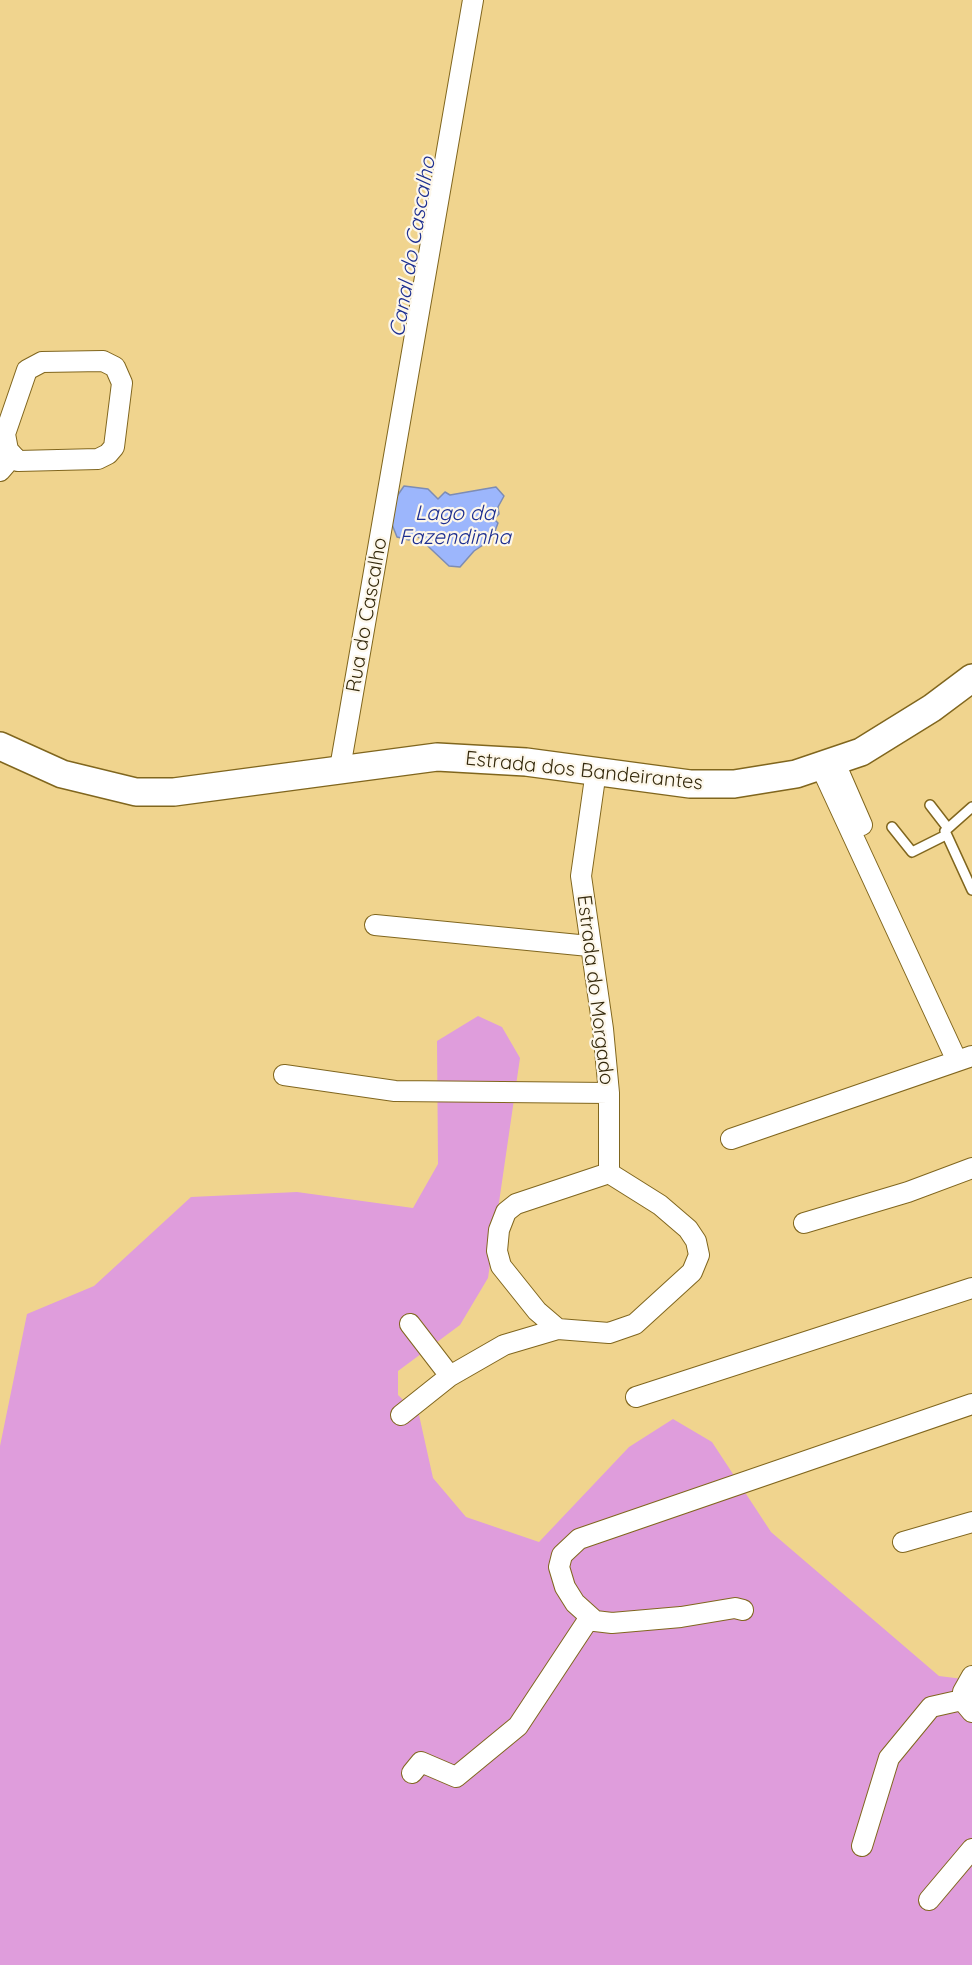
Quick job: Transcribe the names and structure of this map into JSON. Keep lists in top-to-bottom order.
{
  "streets": {
    "main road": ["Estrada dos Bandeirantes"],
    "street": ["Rua do Cascalho", "Estrada do Morgado"]
  },
  "crossings": [
    ["Rua do Cascalho", "Estrada dos Bandeirantes"],
    ["Estrada dos Bandeirantes", "Estrada do Morgado"]
  ],
  "water": ["Canal do Cascalho", "Lago da Fazendinha"]
}
